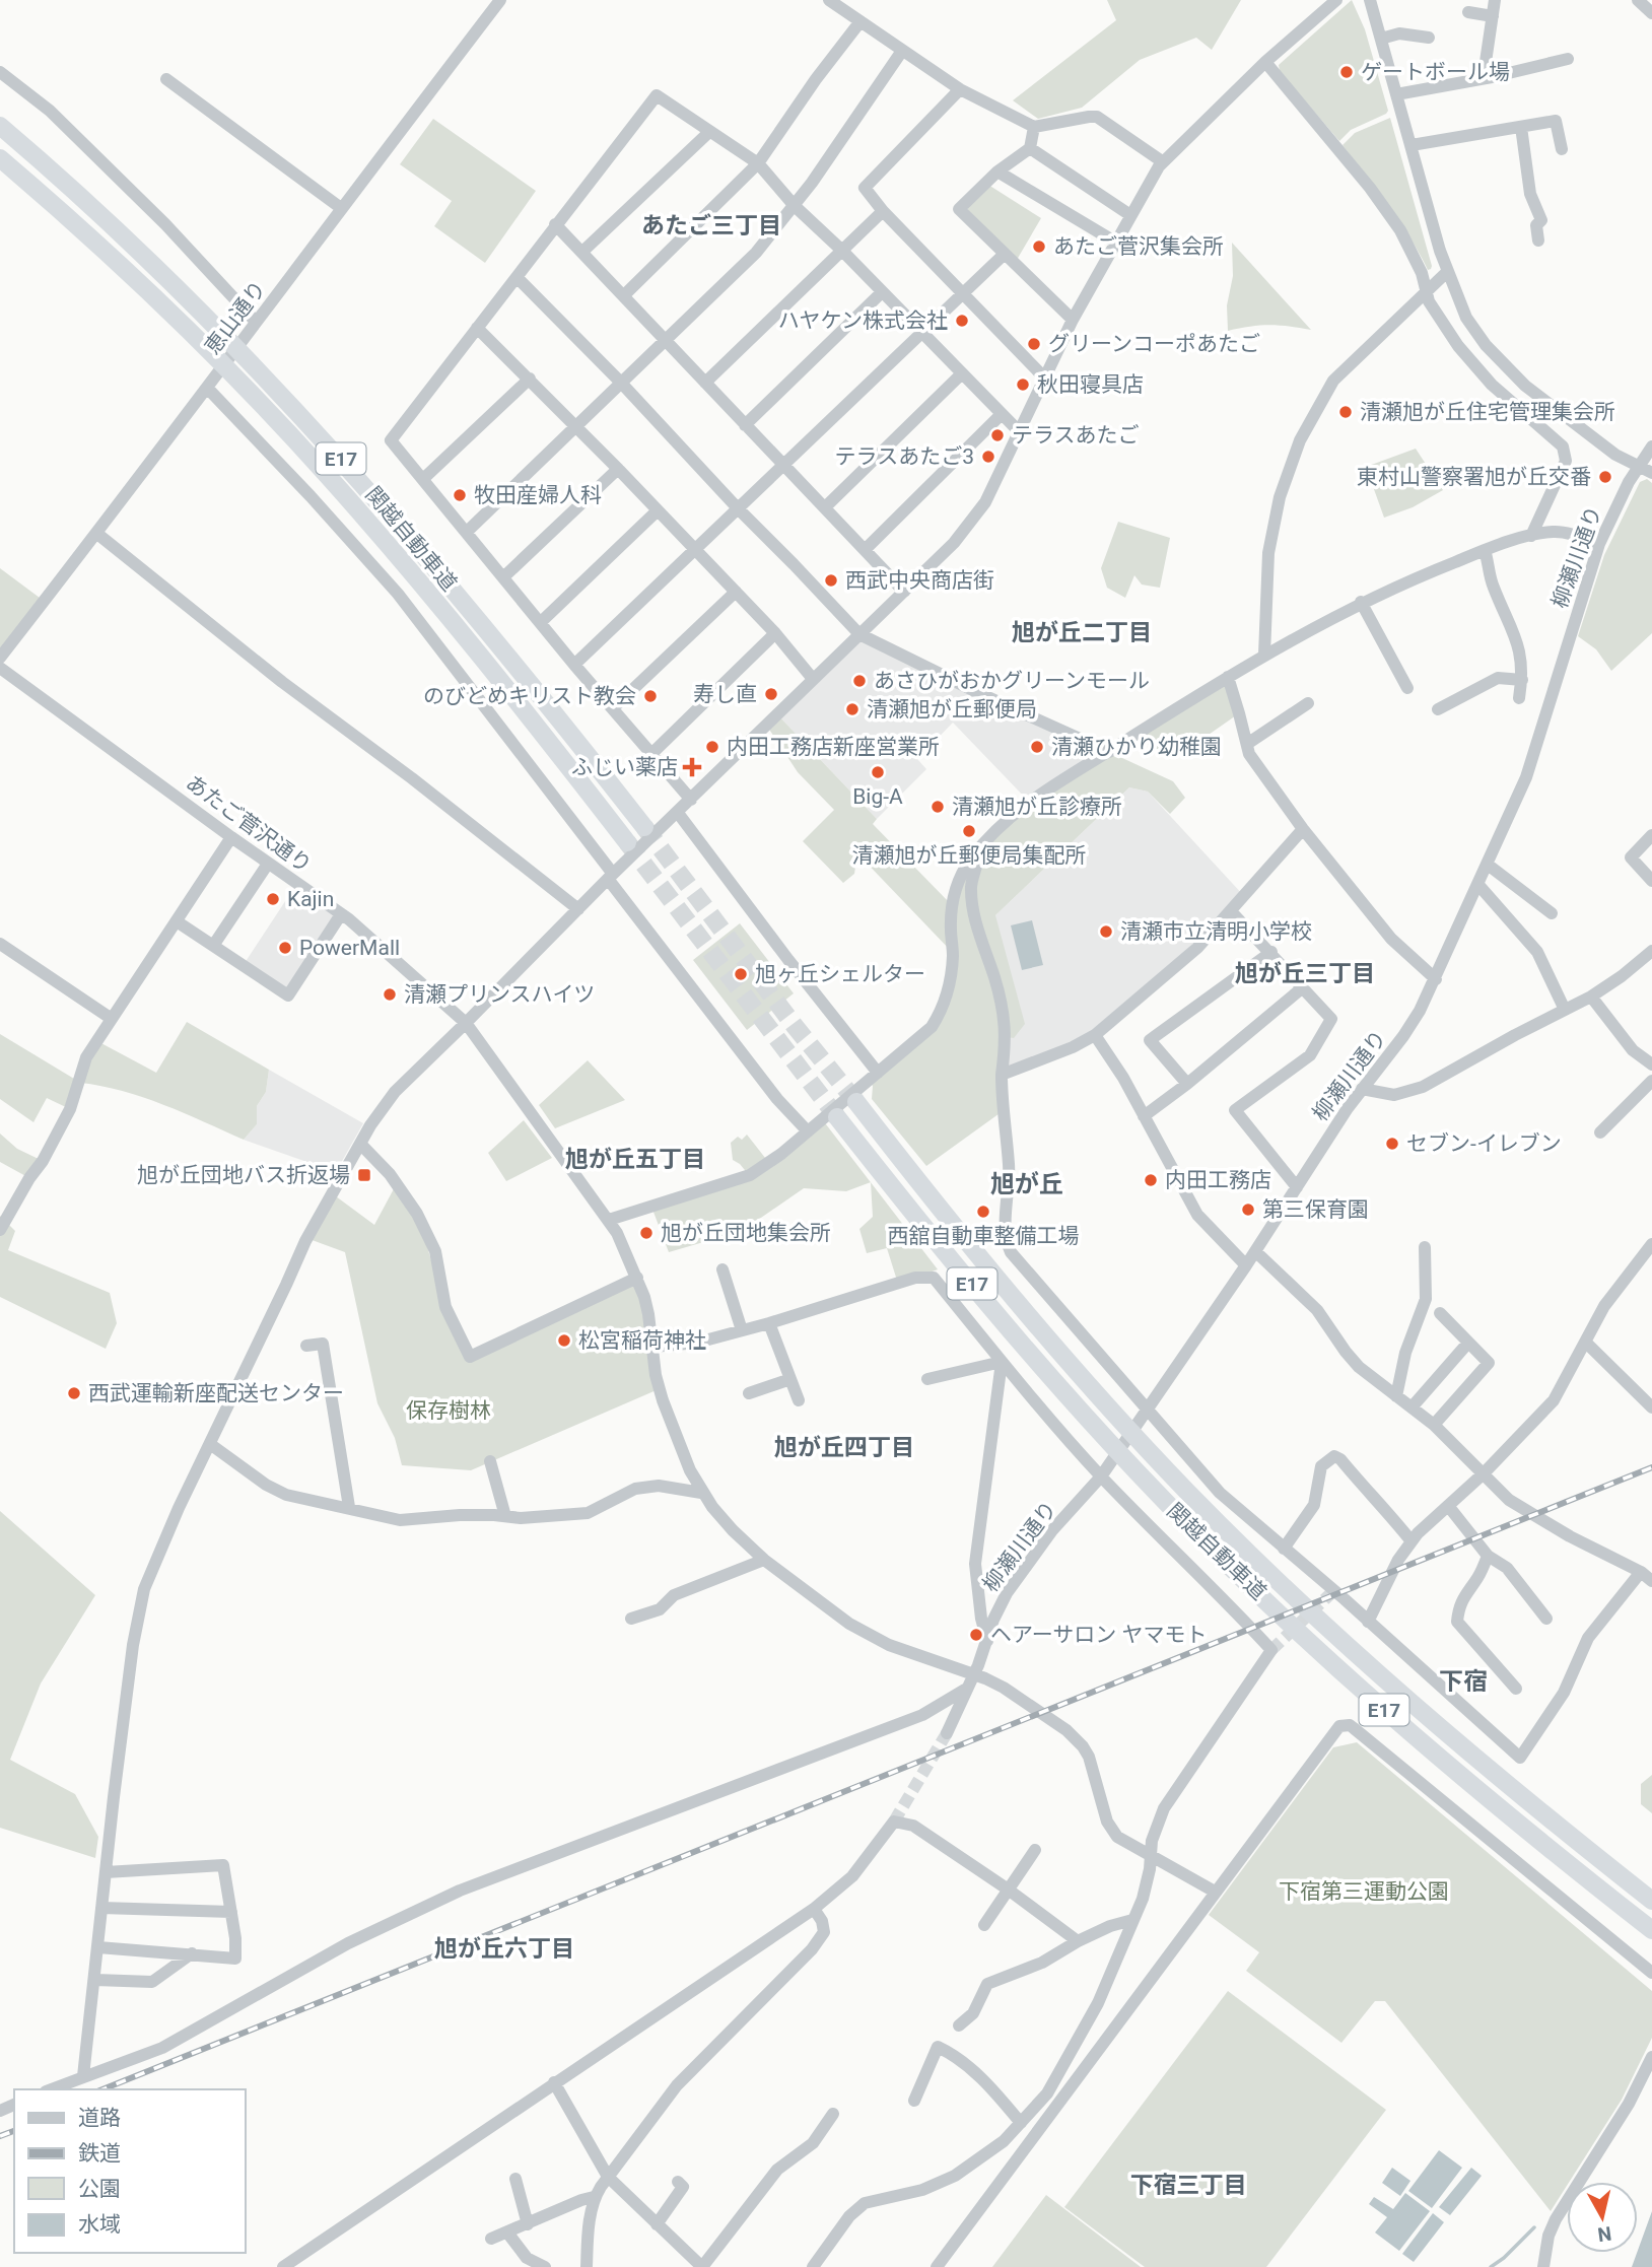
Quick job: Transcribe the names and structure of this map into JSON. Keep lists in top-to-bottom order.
{
  "streets": {
    "highway": ["E17", "関越自動車道"],
    "street": ["恵山通り", "柳瀬川通り", "あたご菅沢通り"]
  },
  "crossings": [
    ["柳瀬川通り", "あたご菅沢通り"]
  ],
  "districts": [
    "あたご三丁目",
    "旭が丘二丁目",
    "旭が丘三丁目",
    "旭が丘五丁目",
    "旭が丘",
    "旭が丘四丁目",
    "下宿",
    "旭が丘六丁目",
    "下宿三丁目"
  ],
  "parks": ["保存樹林", "下宿第三運動公園"],
  "places": {
    "other": [
      "ゲートボール場",
      "あたご菅沢集会所",
      "ハヤケン株式会社",
      "グリーンコーポあたご",
      "秋田寝具店",
      "清瀬旭が丘住宅管理集会所",
      "テラスあたご",
      "テラスあたご3",
      "東村山警察署旭が丘交番",
      "牧田産婦人科",
      "西武中央商店街",
      "あさひがおかグリーンモール",
      "寿し直",
      "のびどめキリスト教会",
      "清瀬旭が丘郵便局",
      "内田工務店新座営業所",
      "清瀬ひかり幼稚園",
      "Big-A",
      "清瀬旭が丘診療所",
      "清瀬旭が丘郵便局集配所",
      "Kajin",
      "清瀬市立清明小学校",
      "PowerMall",
      "旭ヶ丘シェルター",
      "清瀬プリンスハイツ",
      "セブン-イレブン",
      "内田工務店",
      "第三保育園",
      "西舘自動車整備工場",
      "旭が丘団地集会所",
      "松宮稲荷神社",
      "西武運輸新座配送センター",
      "ヘアーサロン ヤマモト"
    ],
    "health": ["ふじい薬店"],
    "transit": ["旭が丘団地バス折返場"]
  },
  "legend": [
    "道路",
    "鉄道",
    "公園",
    "水域"
  ],
  "north": "bottom"
}
